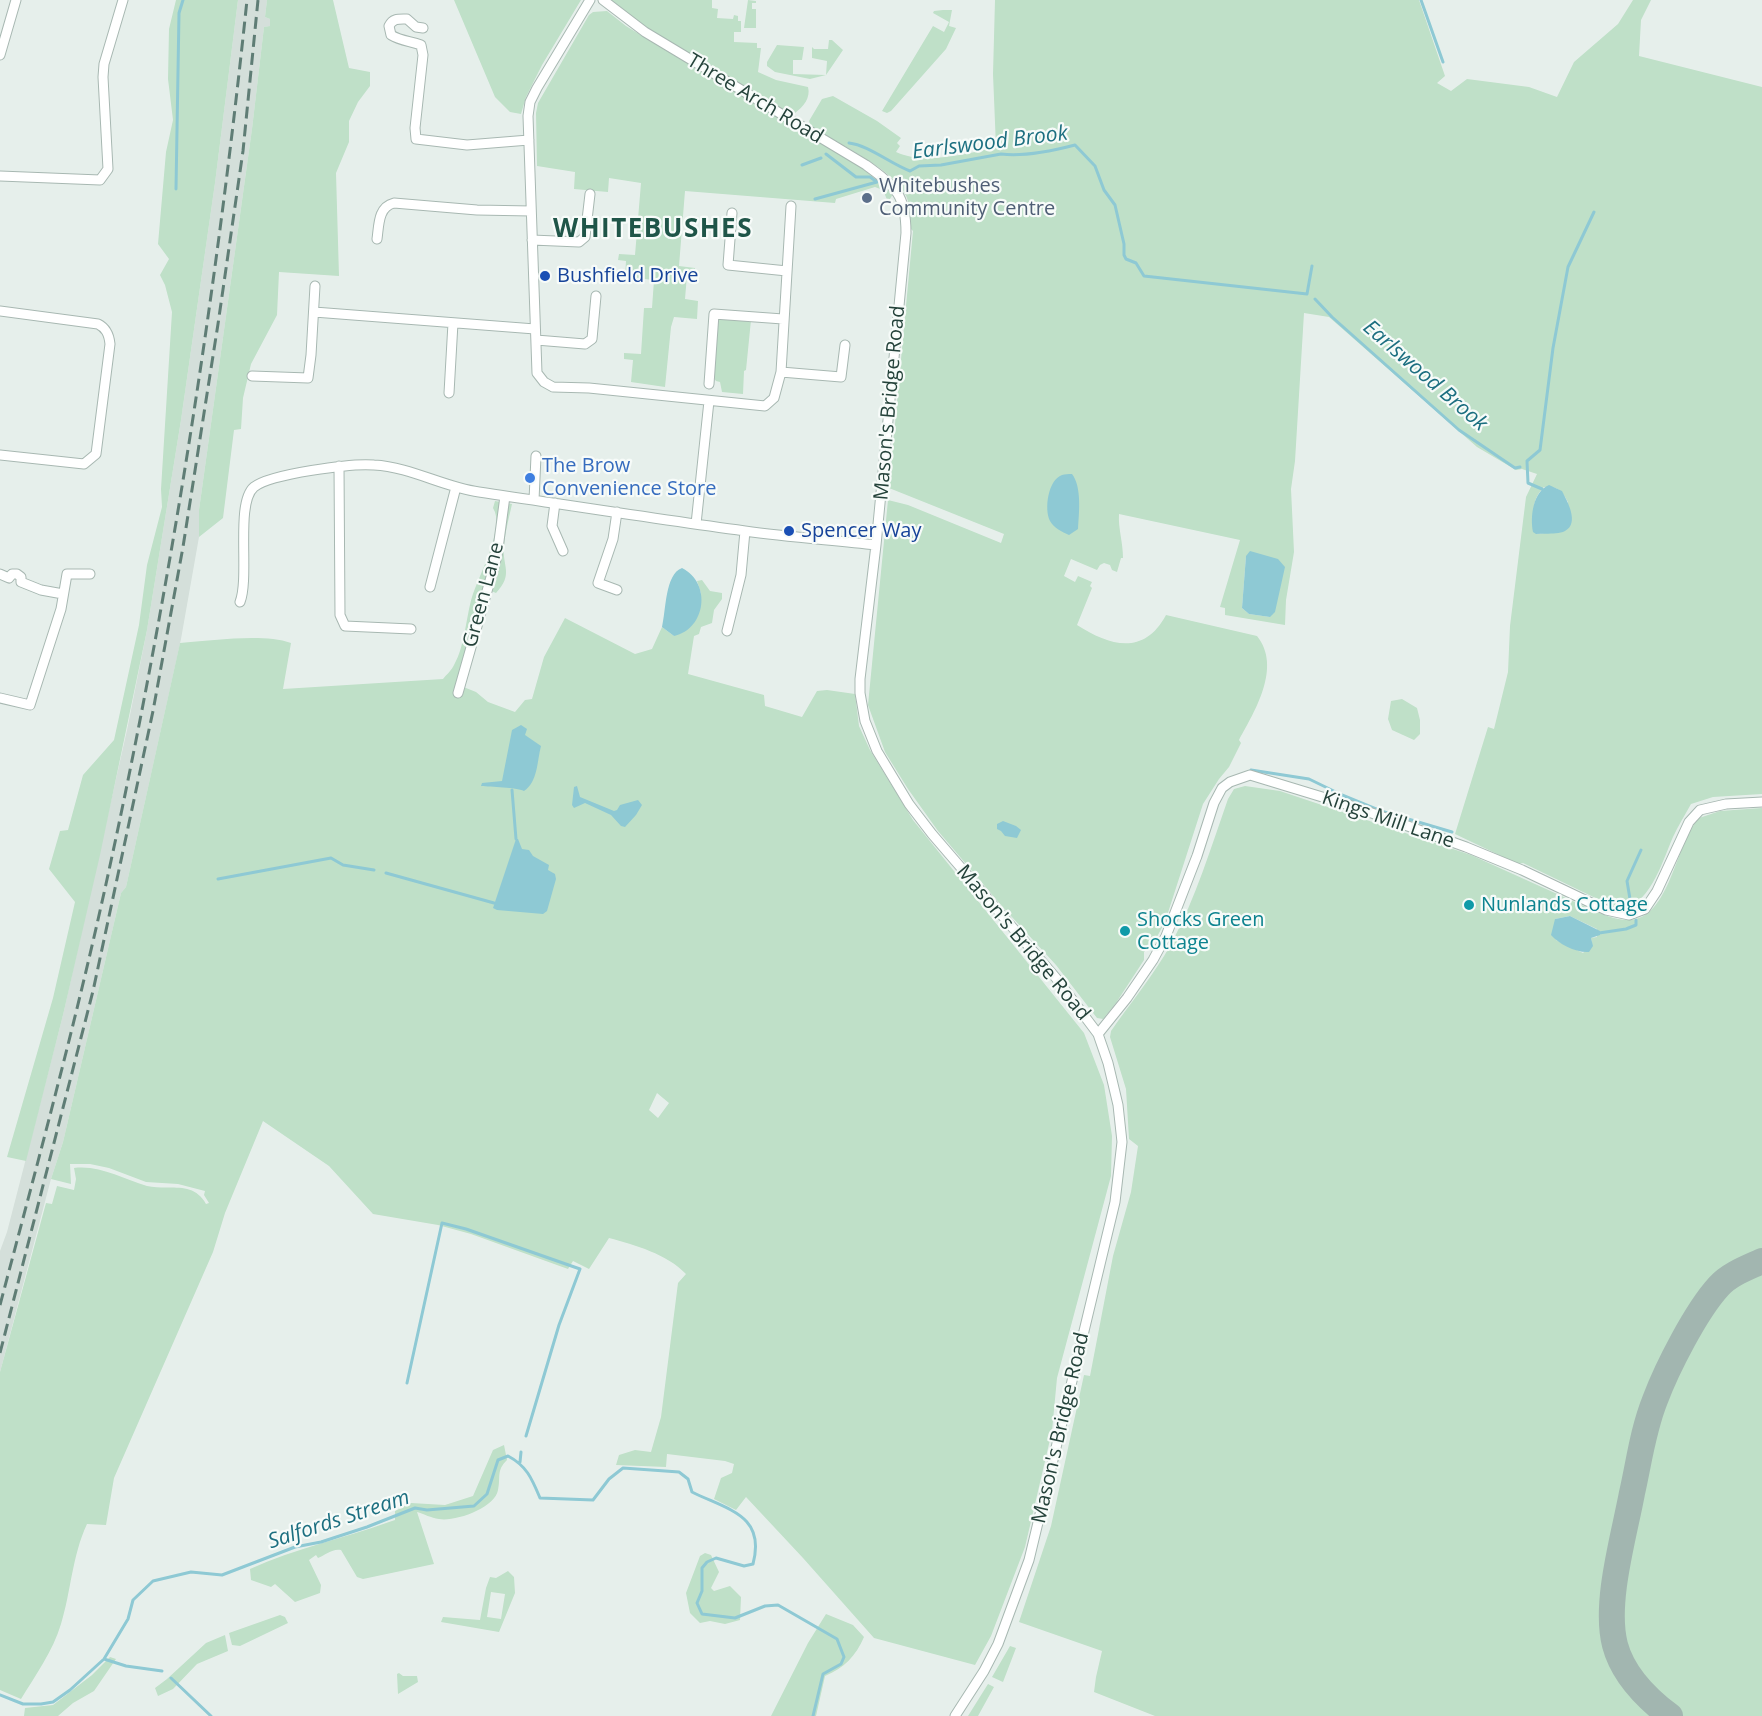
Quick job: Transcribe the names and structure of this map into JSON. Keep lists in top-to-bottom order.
{
  "streets": {
    "street": [
      "Three Arch Road",
      "Mason's Bridge Road",
      "Green Lane",
      "Kings Mill Lane"
    ]
  },
  "crossings": [
    ["Three Arch Road", "Mason's Bridge Road"],
    ["Mason's Bridge Road", "Kings Mill Lane"]
  ],
  "districts": ["WHITEBUSHES"],
  "water": ["Earlswood Brook", "Salfords Stream"],
  "places": [
    "Whitebushes Community Centre",
    "Bushfield Drive",
    "The Brow Convenience Store",
    "Spencer Way",
    "Nunlands Cottage",
    "Shocks Green Cottage"
  ]
}
